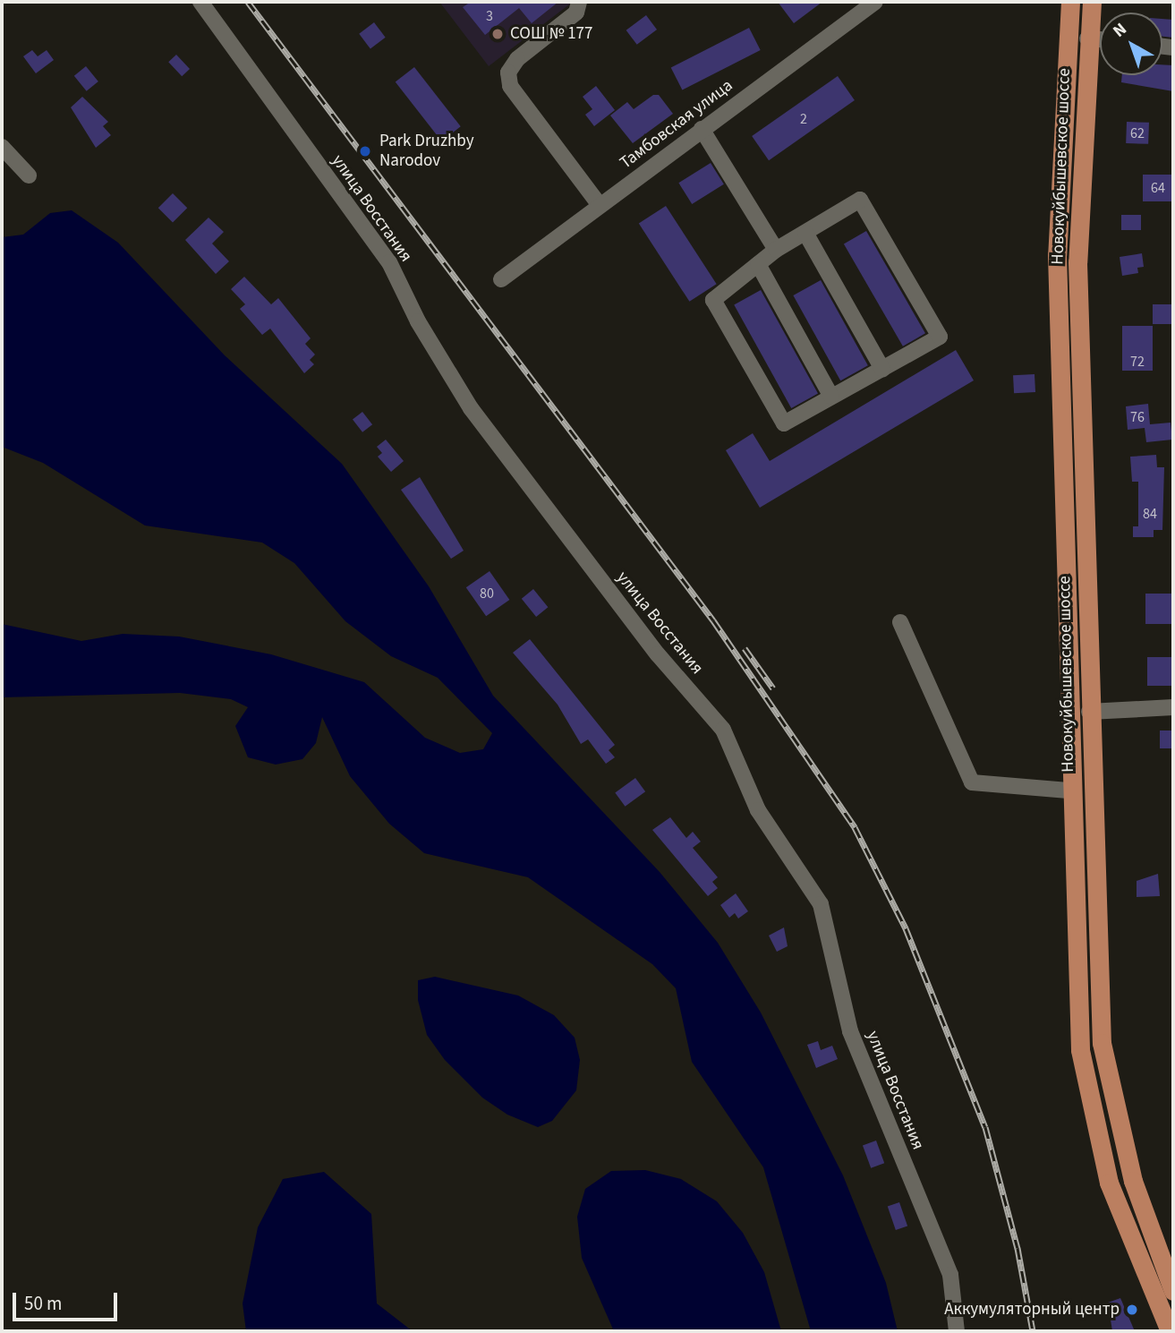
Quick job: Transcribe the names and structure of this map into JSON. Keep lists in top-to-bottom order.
{
  "streets": {
    "main road": ["Новокуйбышевское шоссе"],
    "street": ["Тамбовская улица", "улица Восстания"]
  },
  "places": ["СОШ № 177", "Park Druzhby Narodov", "Аккумуляторный центр"],
  "house_numbers": [
    "3",
    "2",
    "62",
    "64",
    "72",
    "76",
    "84",
    "80"
  ],
  "scale_bar": "50 m",
  "north": "top left"
}
